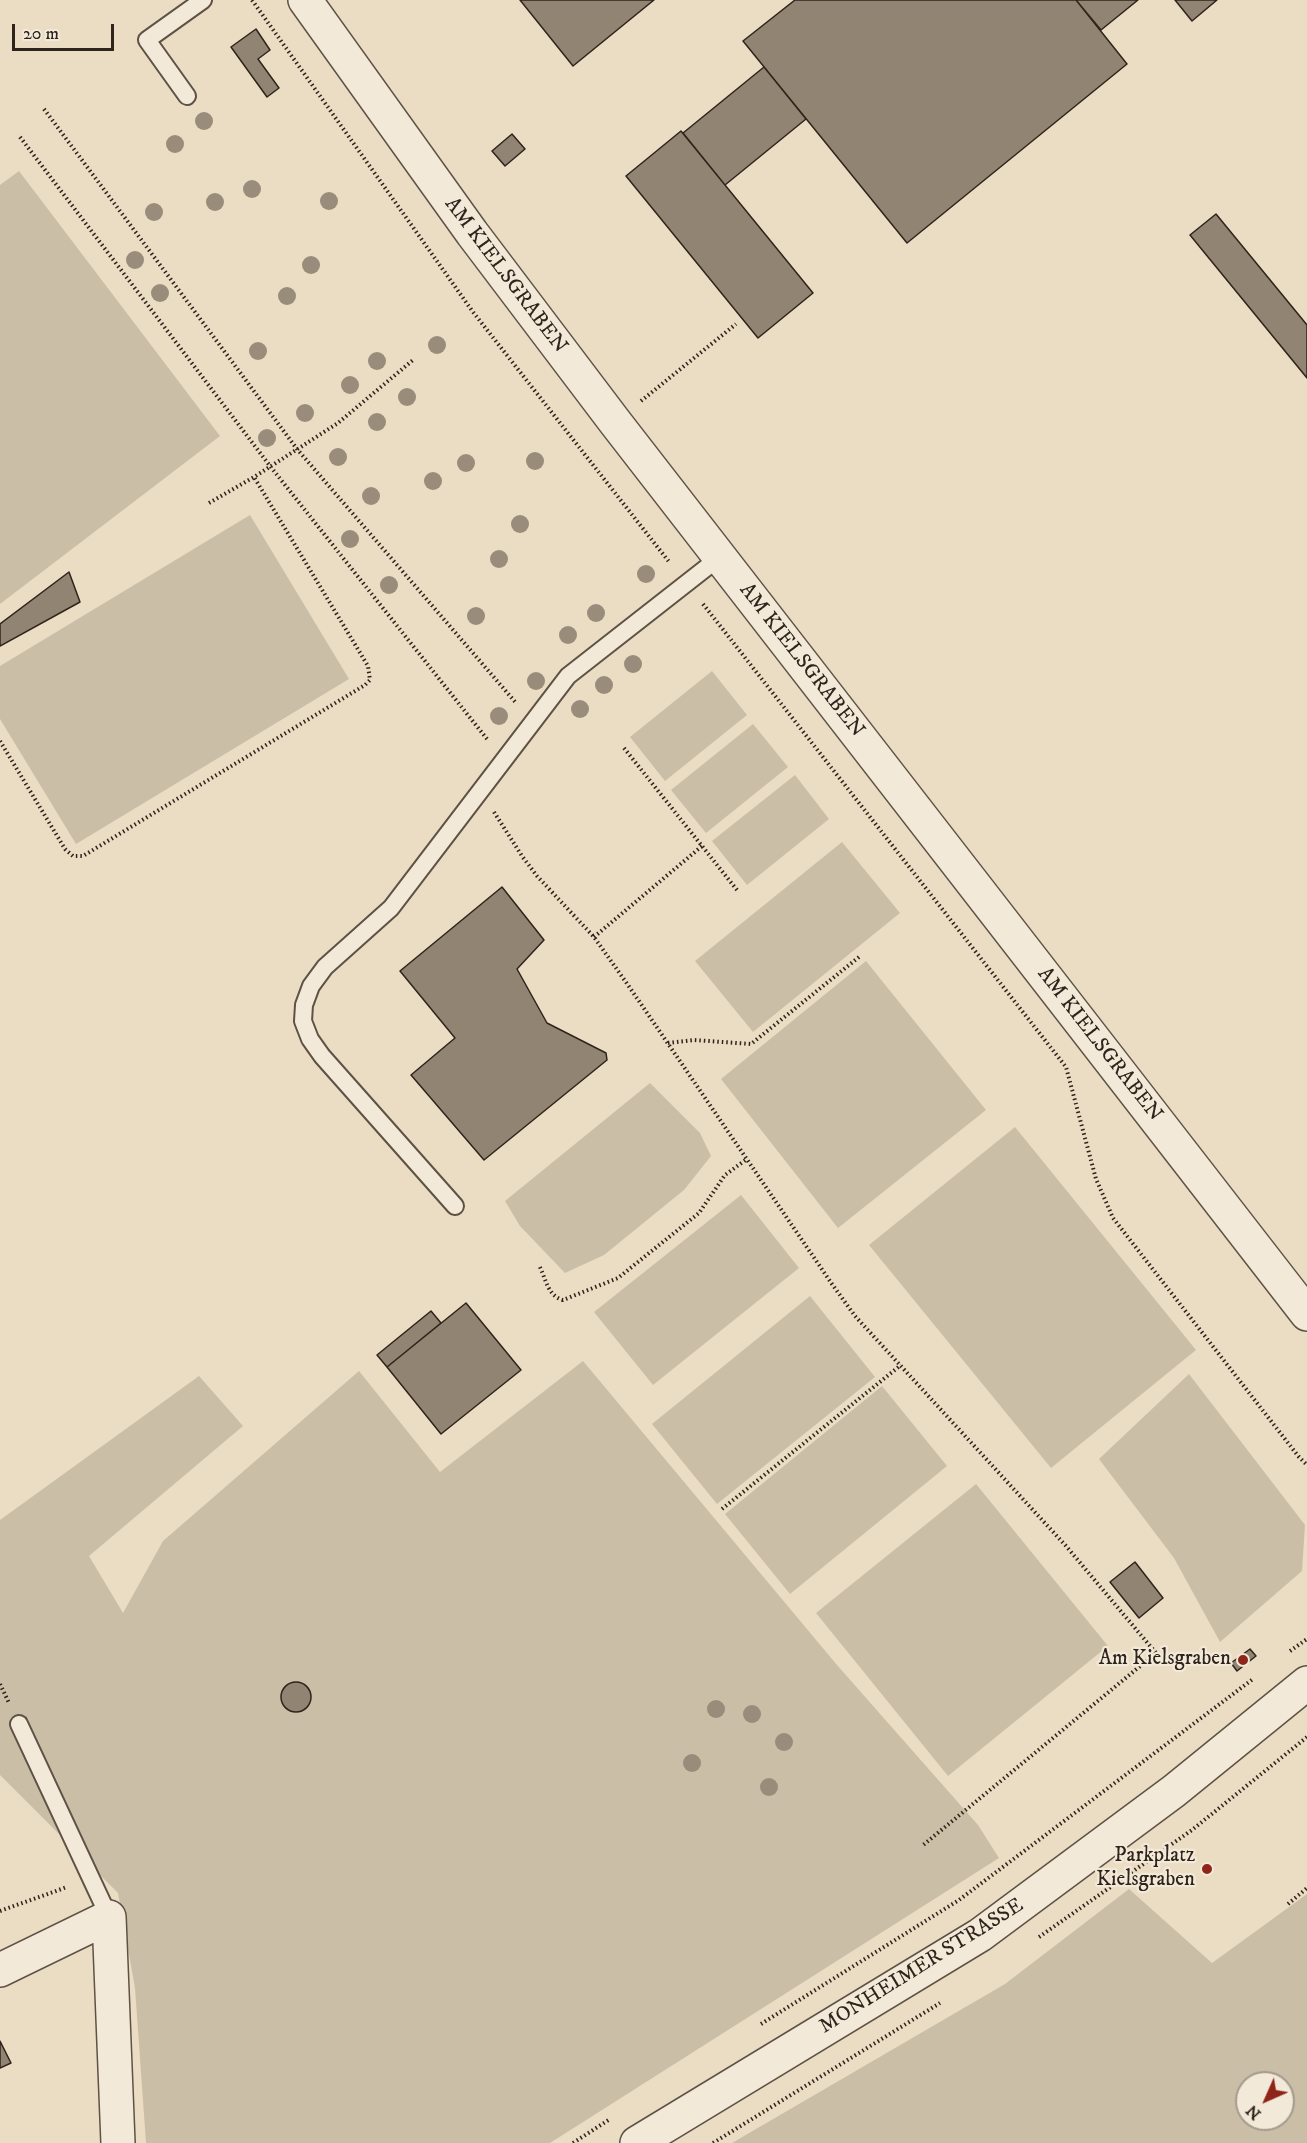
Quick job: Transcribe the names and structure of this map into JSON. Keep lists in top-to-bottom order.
{
  "streets": {
    "street": ["AM KIELSGRABEN", "MONHEIMER STRASSE"]
  },
  "places": ["Am Kielsgraben", "Parkplatz Kielsgraben"],
  "scale_bar": "20 m",
  "north": "bottom left"
}
